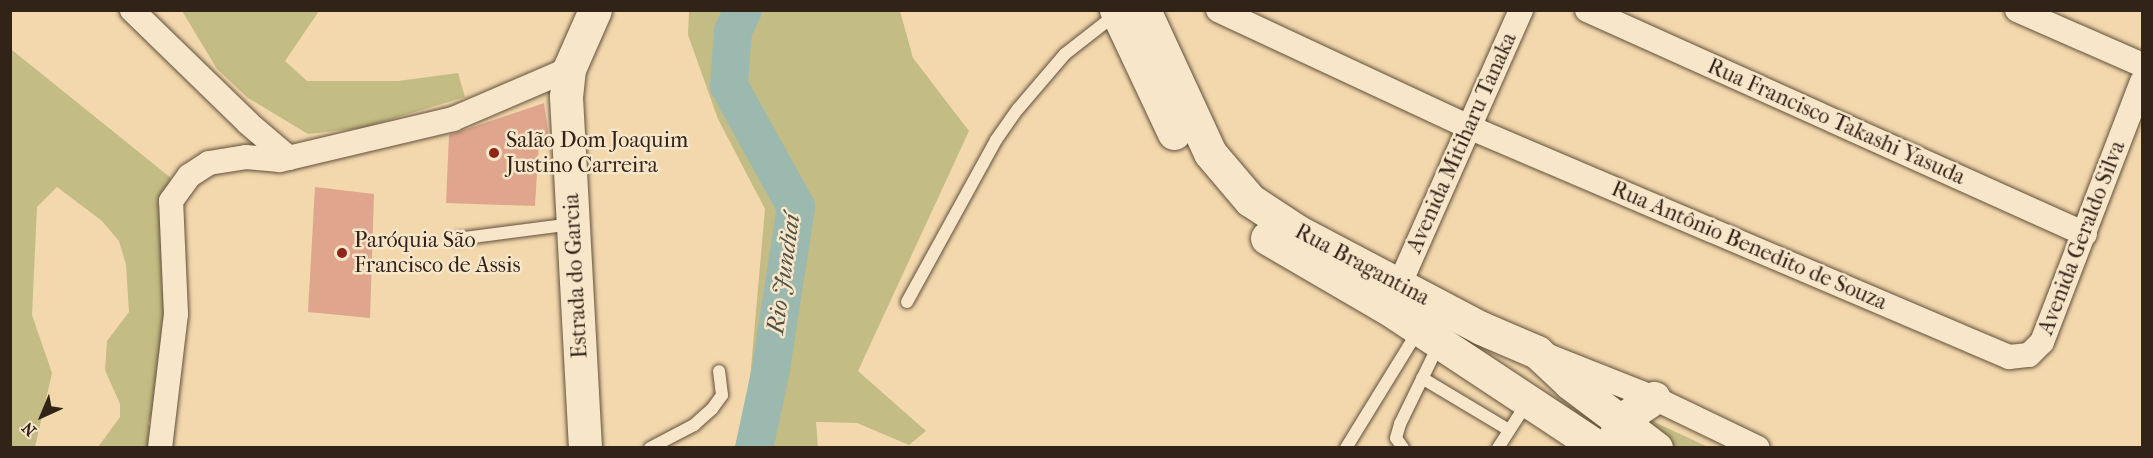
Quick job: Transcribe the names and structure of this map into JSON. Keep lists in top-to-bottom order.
{
  "streets": {
    "main road": ["Rua Bragantina", "Estrada do Garcia"],
    "street": [
      "Rua Francisco Takashi Yasuda",
      "Avenida Mitiharu Tanaka",
      "Avenida Geraldo Silva",
      "Rua Antônio Benedito de Souza"
    ]
  },
  "crossings": [
    ["Rua Francisco Takashi Yasuda", "Avenida Geraldo Silva"],
    ["Avenida Mitiharu Tanaka", "Rua Antônio Benedito de Souza"],
    ["Avenida Mitiharu Tanaka", "Rua Bragantina"],
    ["Avenida Geraldo Silva", "Rua Antônio Benedito de Souza"]
  ],
  "water": ["Rio Jundiaí"],
  "places": ["Salão Dom Joaquim Justino Carreira", "Paróquia São Francisco de Assis"],
  "north": "bottom left"
}
